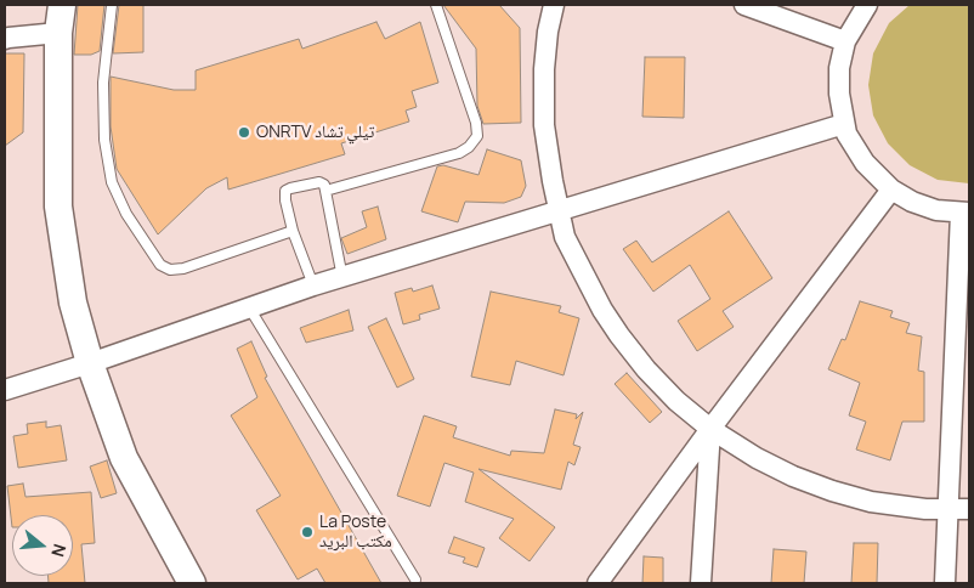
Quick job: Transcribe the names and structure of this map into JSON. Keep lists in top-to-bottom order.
{
  "places": ["ONRTV تيلي تشاد", "La Poste مكتب البريد"],
  "north": "right"
}
